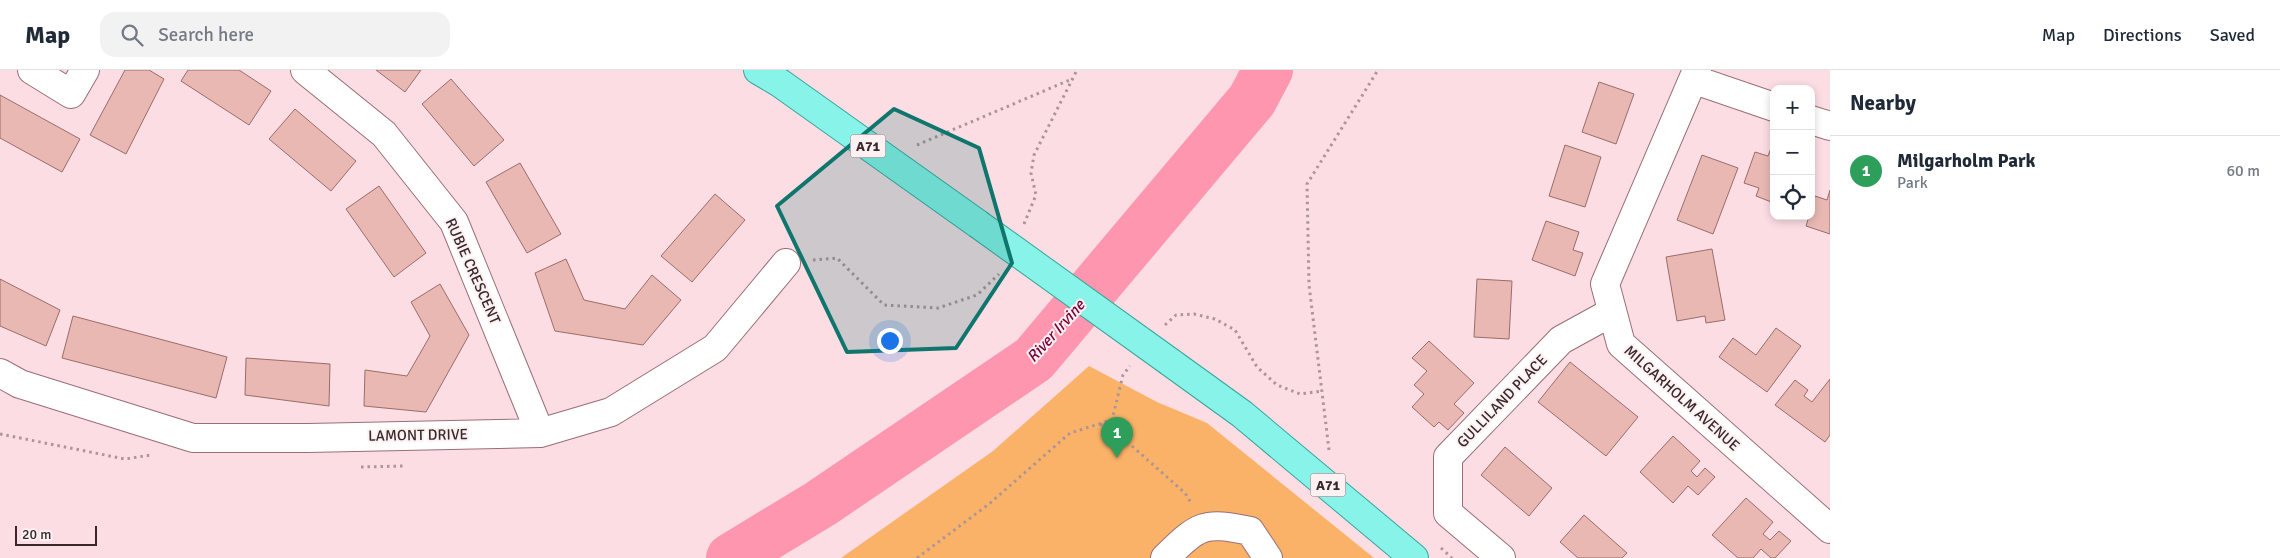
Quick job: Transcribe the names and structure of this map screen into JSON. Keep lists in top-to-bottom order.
{
  "streets": {
    "main road": ["A71"],
    "street": [
      "RUBIE CRESCENT",
      "MILGARHOLM AVENUE",
      "GULLILAND PLACE",
      "LAMONT DRIVE"
    ]
  },
  "crossings": [
    ["RUBIE CRESCENT", "LAMONT DRIVE"],
    ["MILGARHOLM AVENUE", "GULLILAND PLACE"]
  ],
  "water": ["River Irvine"],
  "scale_bar": "20 m",
  "page": {
    "header": "Map",
    "search": "Search here",
    "nav": ["Map", "Directions", "Saved"],
    "heading": "Nearby",
    "map_buttons": ["+", "−"],
    "list": [
      {
        "mark": "1",
        "name": "Milgarholm Park",
        "note": "Park",
        "value": "60 m"
      }
    ],
    "pins": "1",
    "scale": "20 m"
  }
}
